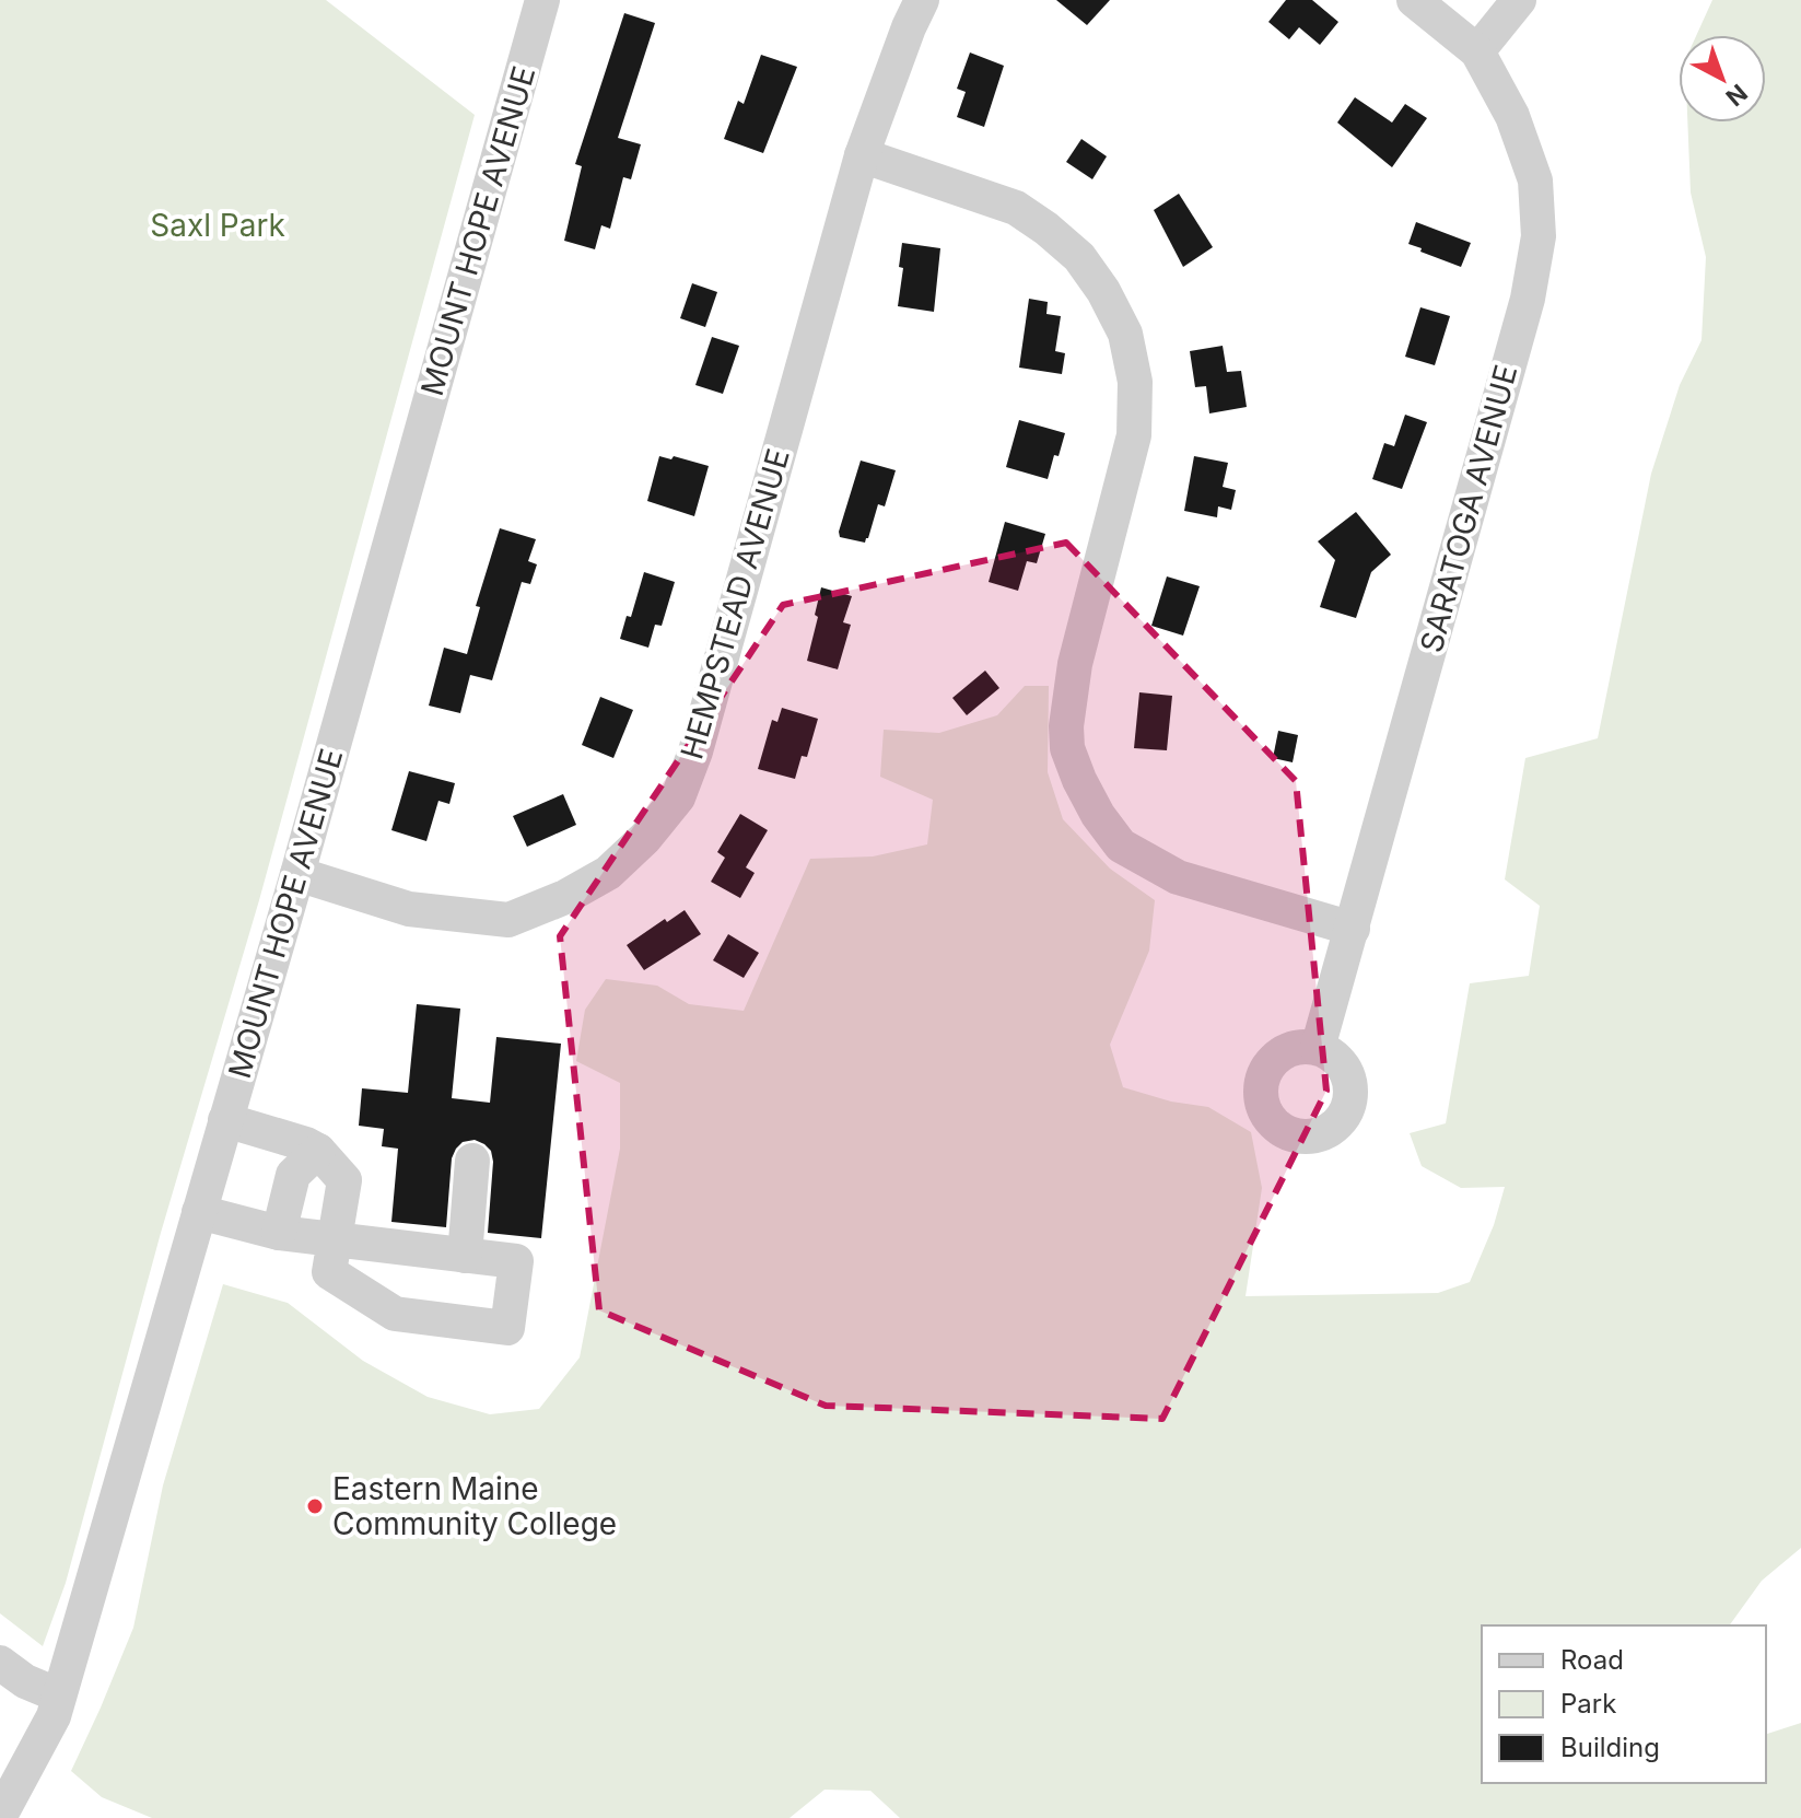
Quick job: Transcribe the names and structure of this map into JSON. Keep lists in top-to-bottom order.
{
  "streets": {
    "street": ["MOUNT HOPE AVENUE", "SARATOGA AVENUE", "HEMPSTEAD AVENUE"]
  },
  "crossings": [
    ["MOUNT HOPE AVENUE", "HEMPSTEAD AVENUE"]
  ],
  "parks": ["Saxl Park"],
  "places": ["Eastern Maine Community College"],
  "legend": ["Road", "Park", "Building"],
  "north": "bottom right"
}
